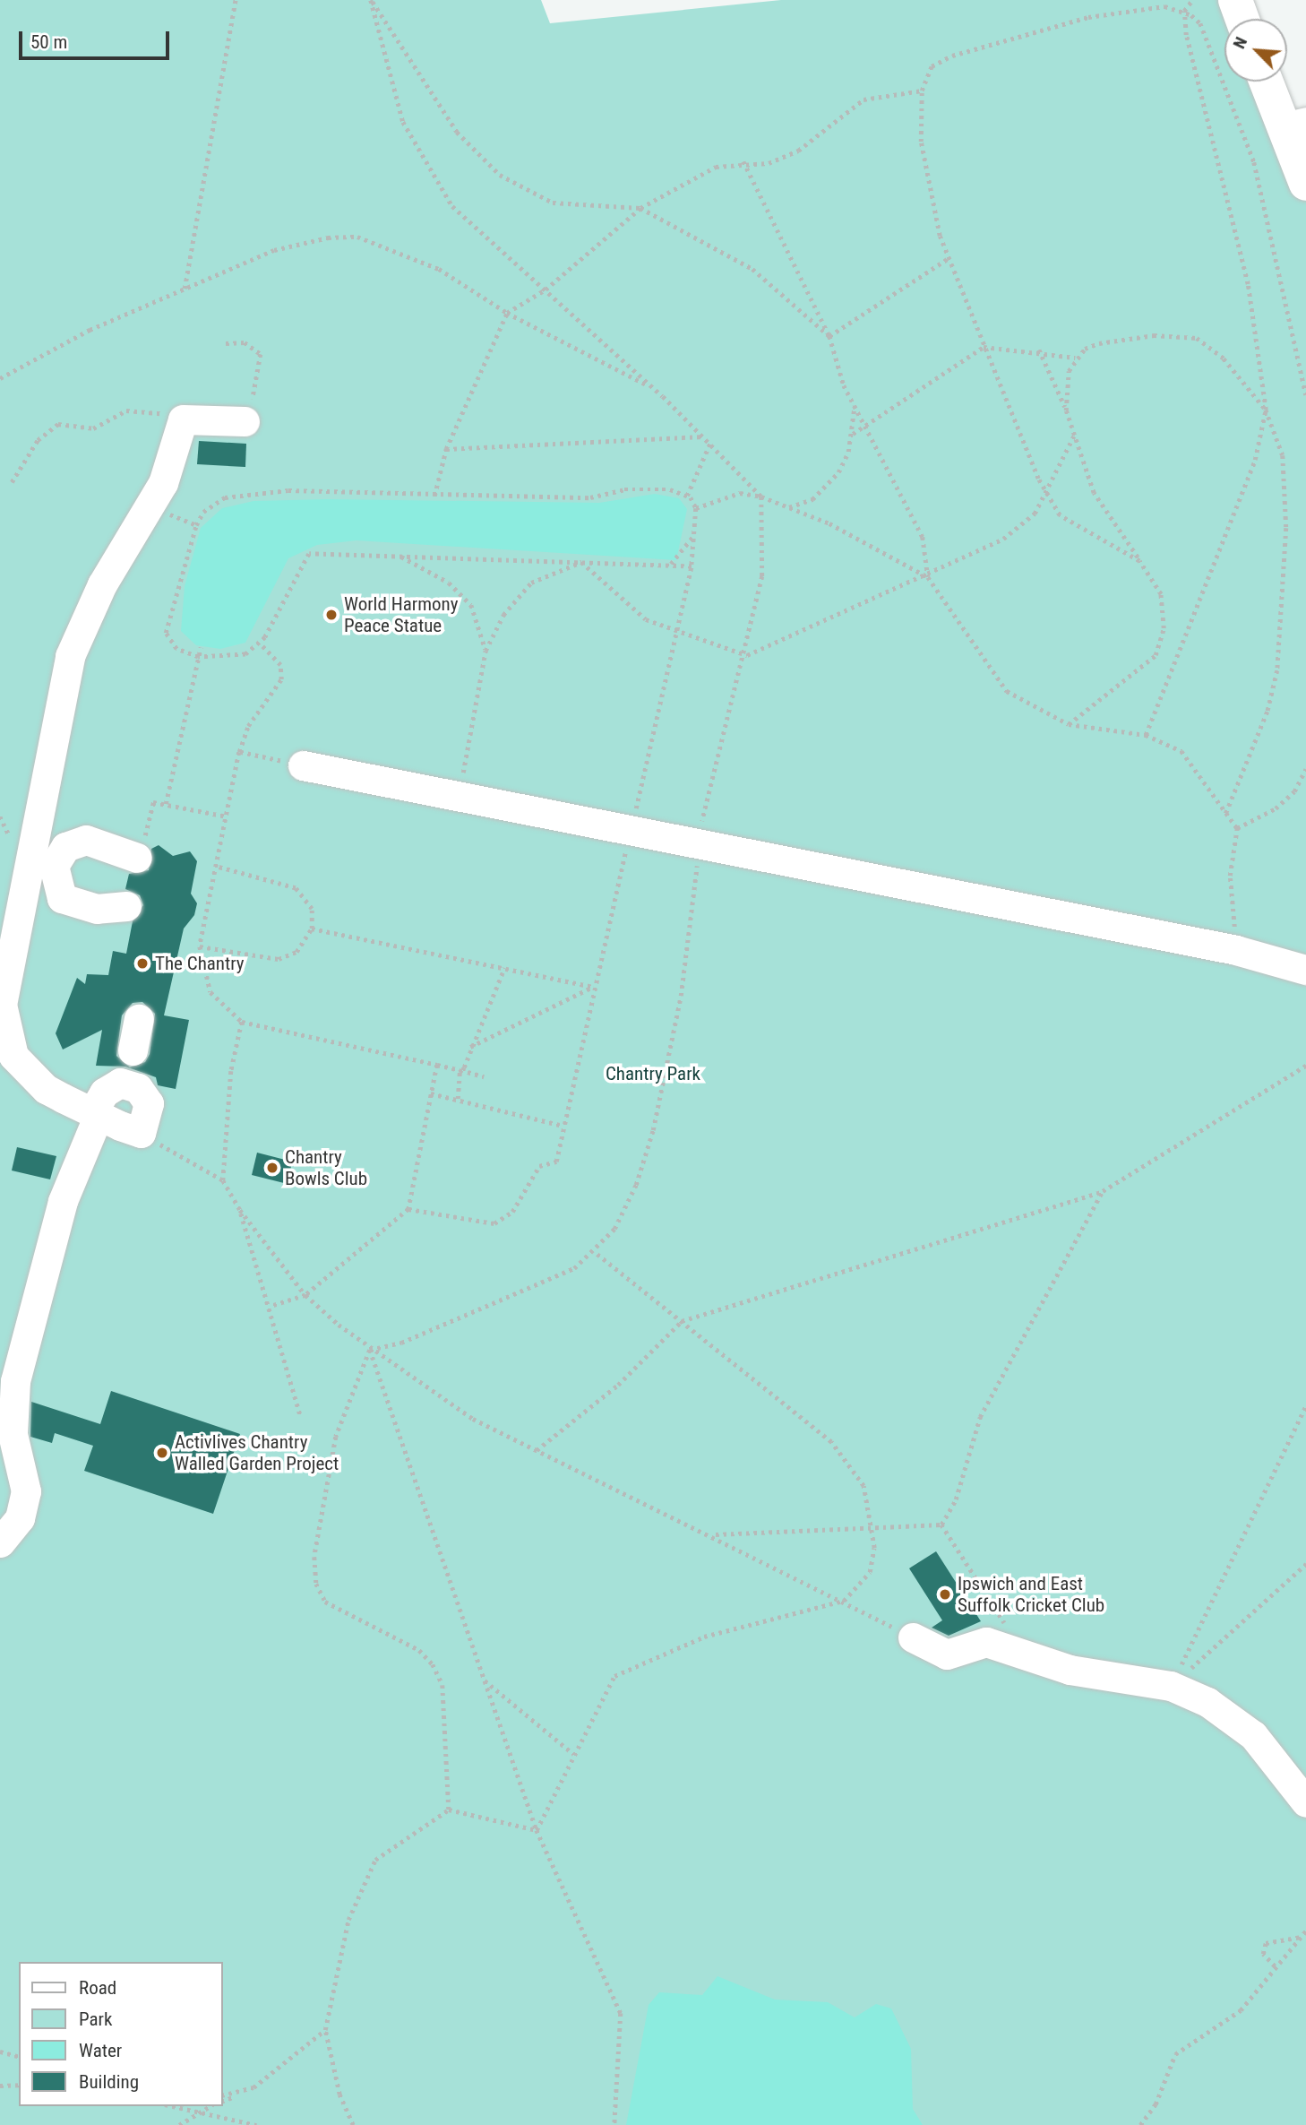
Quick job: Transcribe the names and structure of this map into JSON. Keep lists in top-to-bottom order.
{
  "parks": ["Chantry Park"],
  "places": [
    "World Harmony Peace Statue",
    "The Chantry",
    "Chantry Bowls Club",
    "Activlives Chantry Walled Garden Project",
    "Ipswich and East Suffolk Cricket Club"
  ],
  "legend": [
    "Road",
    "Park",
    "Water",
    "Building"
  ],
  "scale_bar": "50 m",
  "north": "top left"
}
